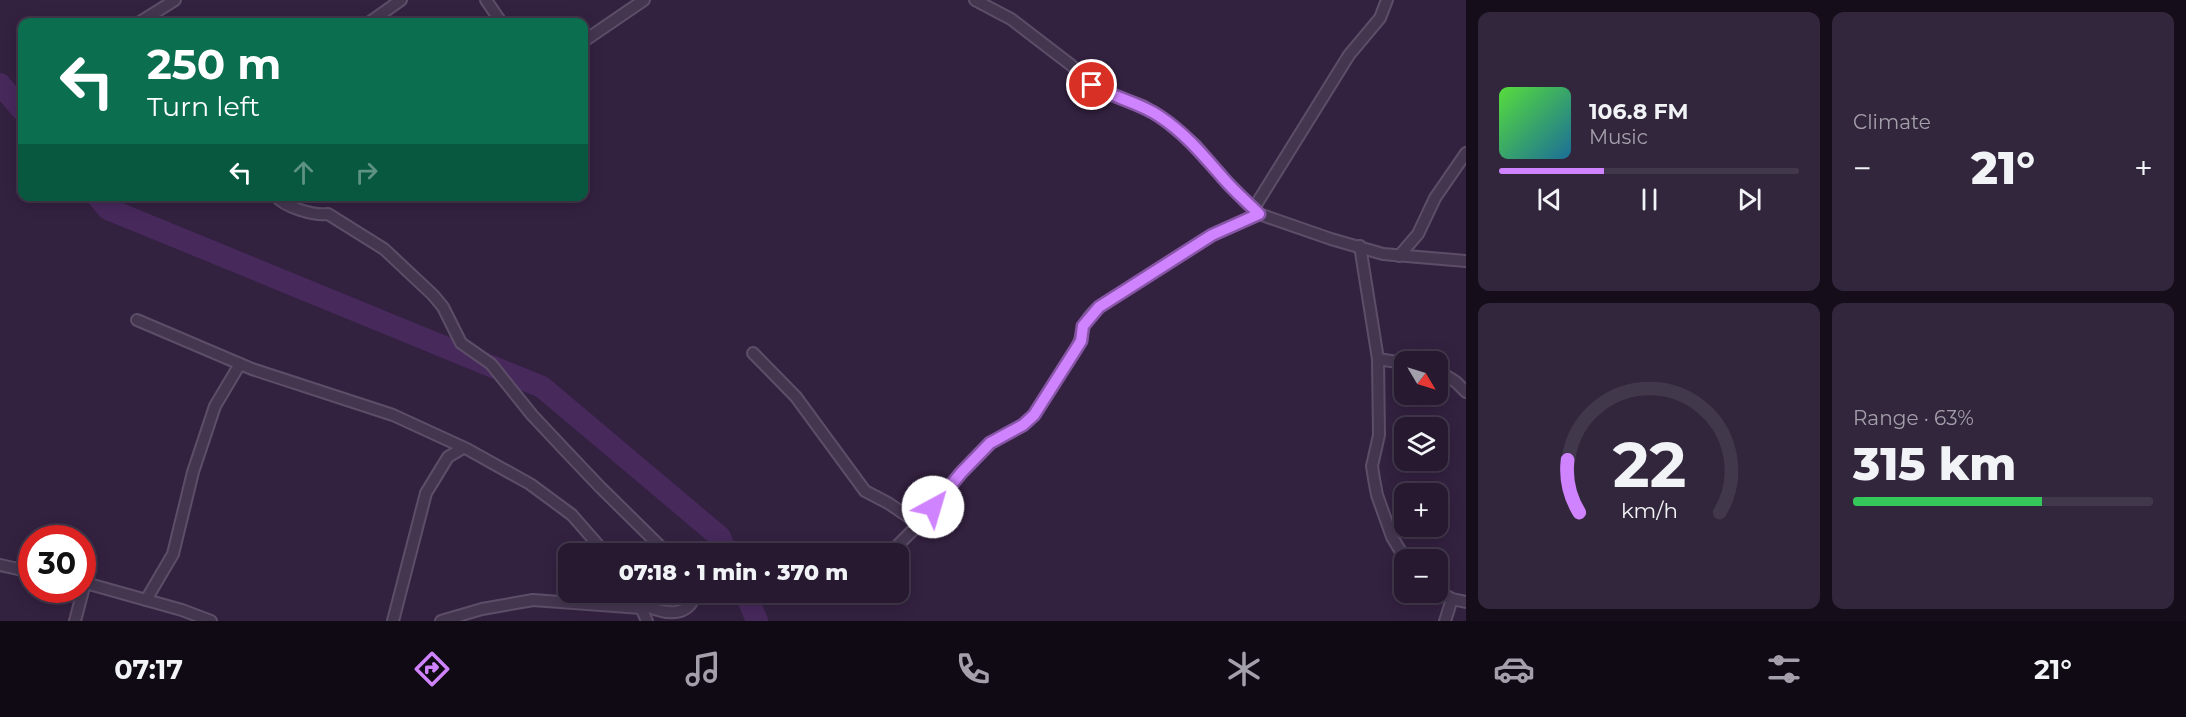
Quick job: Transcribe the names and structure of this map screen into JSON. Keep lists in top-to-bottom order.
{
  "north": "bottom right",
  "page": {
    "tile": [
      "Climate",
      ["Range · 63%", "315 km"]
    ],
    "turn": ["250 m", "Turn left"],
    "song": ["106.8 FM", "Music"],
    "heat": ["−", "21°", "+"],
    "map_buttons": ["+", "−"],
    "limit": "30",
    "trip": "07:18 · 1 min · 370 m",
    "tabs": ["07:17", "21°"],
    "gauge": ["22", "km/h"]
  }
}
